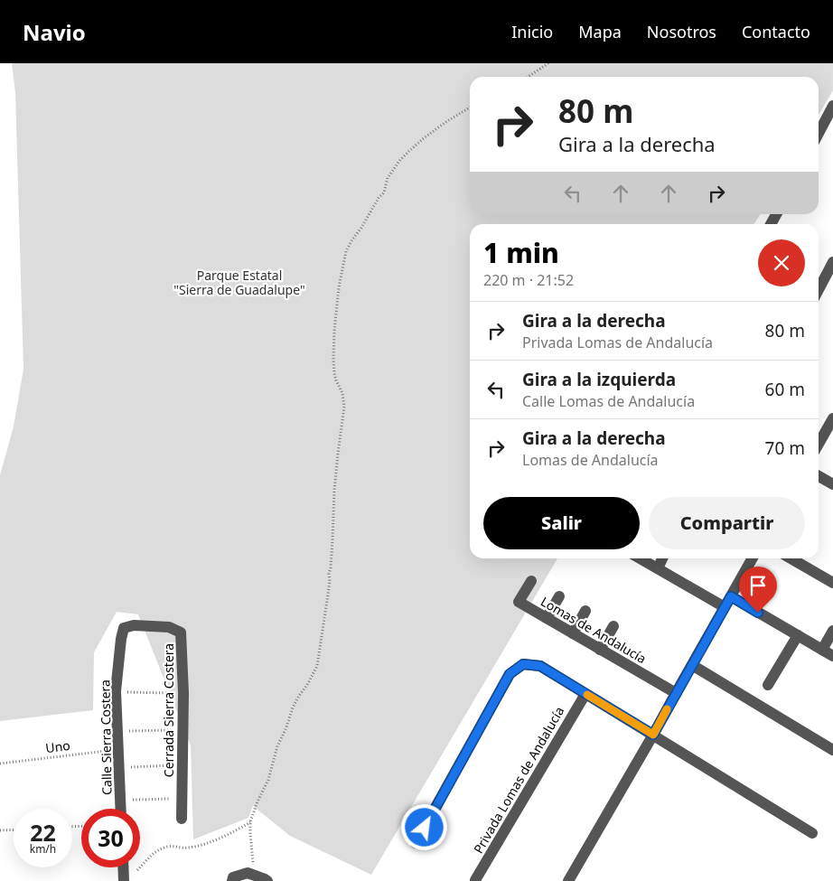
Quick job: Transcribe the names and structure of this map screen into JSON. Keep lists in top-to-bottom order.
{
  "streets": {
    "street": [
      "Lomas de Andalucía",
      "Cerrada Sierra Costera",
      "Calle Sierra Costera",
      "Privada Lomas de Andalucía"
    ],
    "path": ["Uno"]
  },
  "crossings": [
    ["Cerrada Sierra Costera", "Calle Sierra Costera"],
    ["Calle Sierra Costera", "Uno"]
  ],
  "parks": ["Parque Estatal \"Sierra de Guadalupe\""],
  "page": {
    "header": "Navio",
    "nav": [
      "Inicio",
      "Mapa",
      "Nosotros",
      "Contacto"
    ],
    "turn": ["80 m", "Gira a la derecha"],
    "heading": ["1 min", "220 m · 21:52"],
    "list": [
      {
        "name": "Gira a la derecha",
        "note": "Privada Lomas de Andalucía",
        "value": "80 m"
      },
      {
        "name": "Gira a la izquierda",
        "note": "Calle Lomas de Andalucía",
        "value": "60 m"
      },
      {
        "name": "Gira a la derecha",
        "note": "Lomas de Andalucía",
        "value": "70 m"
      }
    ],
    "buttons": ["Salir", "Compartir"],
    "speed": "22 km/h",
    "limit": "30"
  }
}
